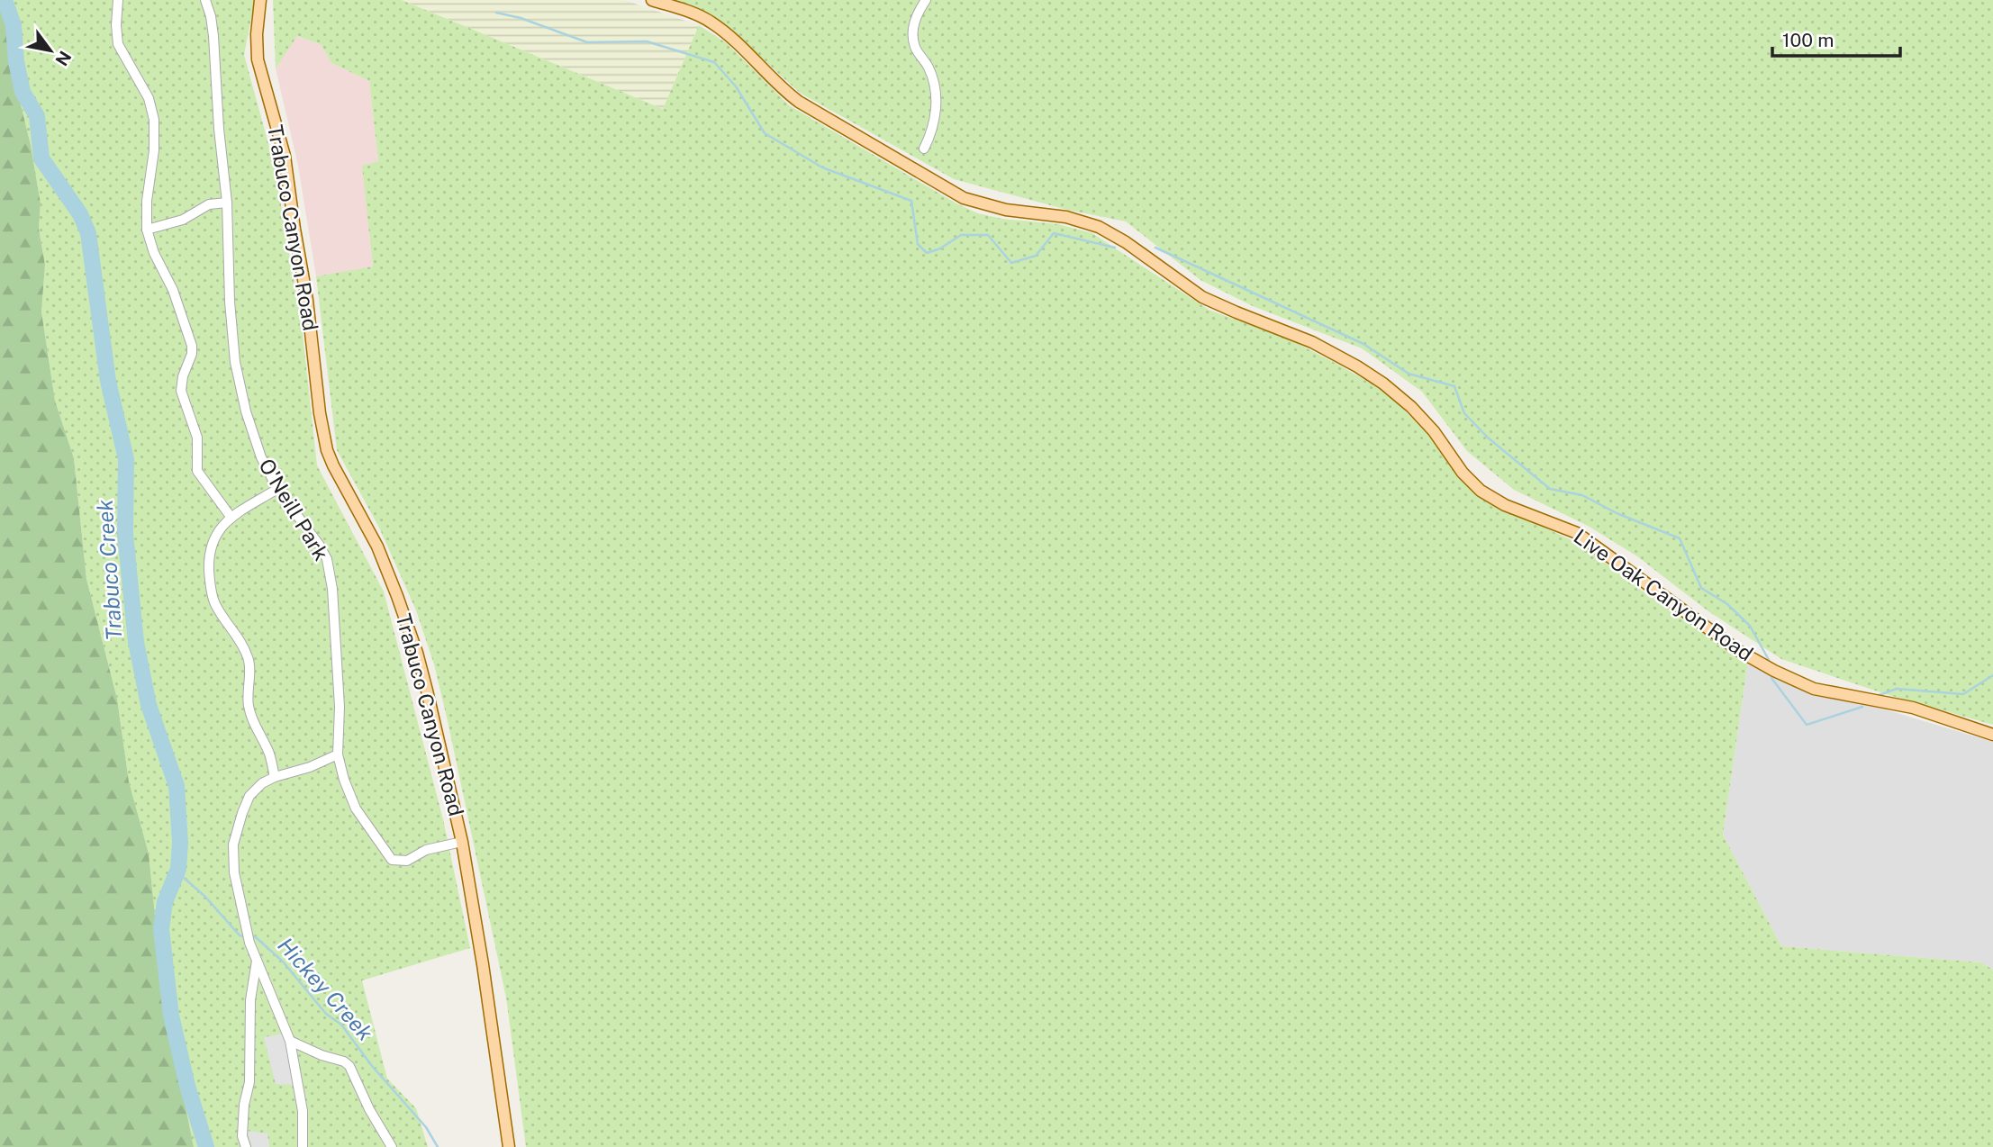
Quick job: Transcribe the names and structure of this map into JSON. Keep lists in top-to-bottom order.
{
  "streets": {
    "main road": ["Trabuco Canyon Road", "Live Oak Canyon Road"],
    "street": ["O'Neill Park"]
  },
  "crossings": [
    ["Trabuco Canyon Road", "O'Neill Park"]
  ],
  "water": ["Trabuco Creek", "Hickey Creek"],
  "scale_bar": "100 m",
  "north": "bottom right"
}
